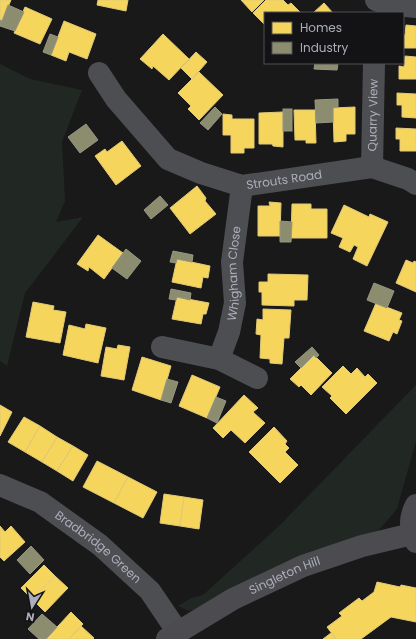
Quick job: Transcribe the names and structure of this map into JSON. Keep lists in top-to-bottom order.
{
  "streets": {
    "street": [
      "Quarry View",
      "Strouts Road",
      "Whigham Close",
      "Bradbridge Green",
      "Singleton Hill"
    ]
  },
  "crossings": [
    ["Quarry View", "Strouts Road"],
    ["Strouts Road", "Whigham Close"],
    ["Bradbridge Green", "Singleton Hill"]
  ],
  "legend": ["Homes", "Industry"],
  "north": "bottom"
}
